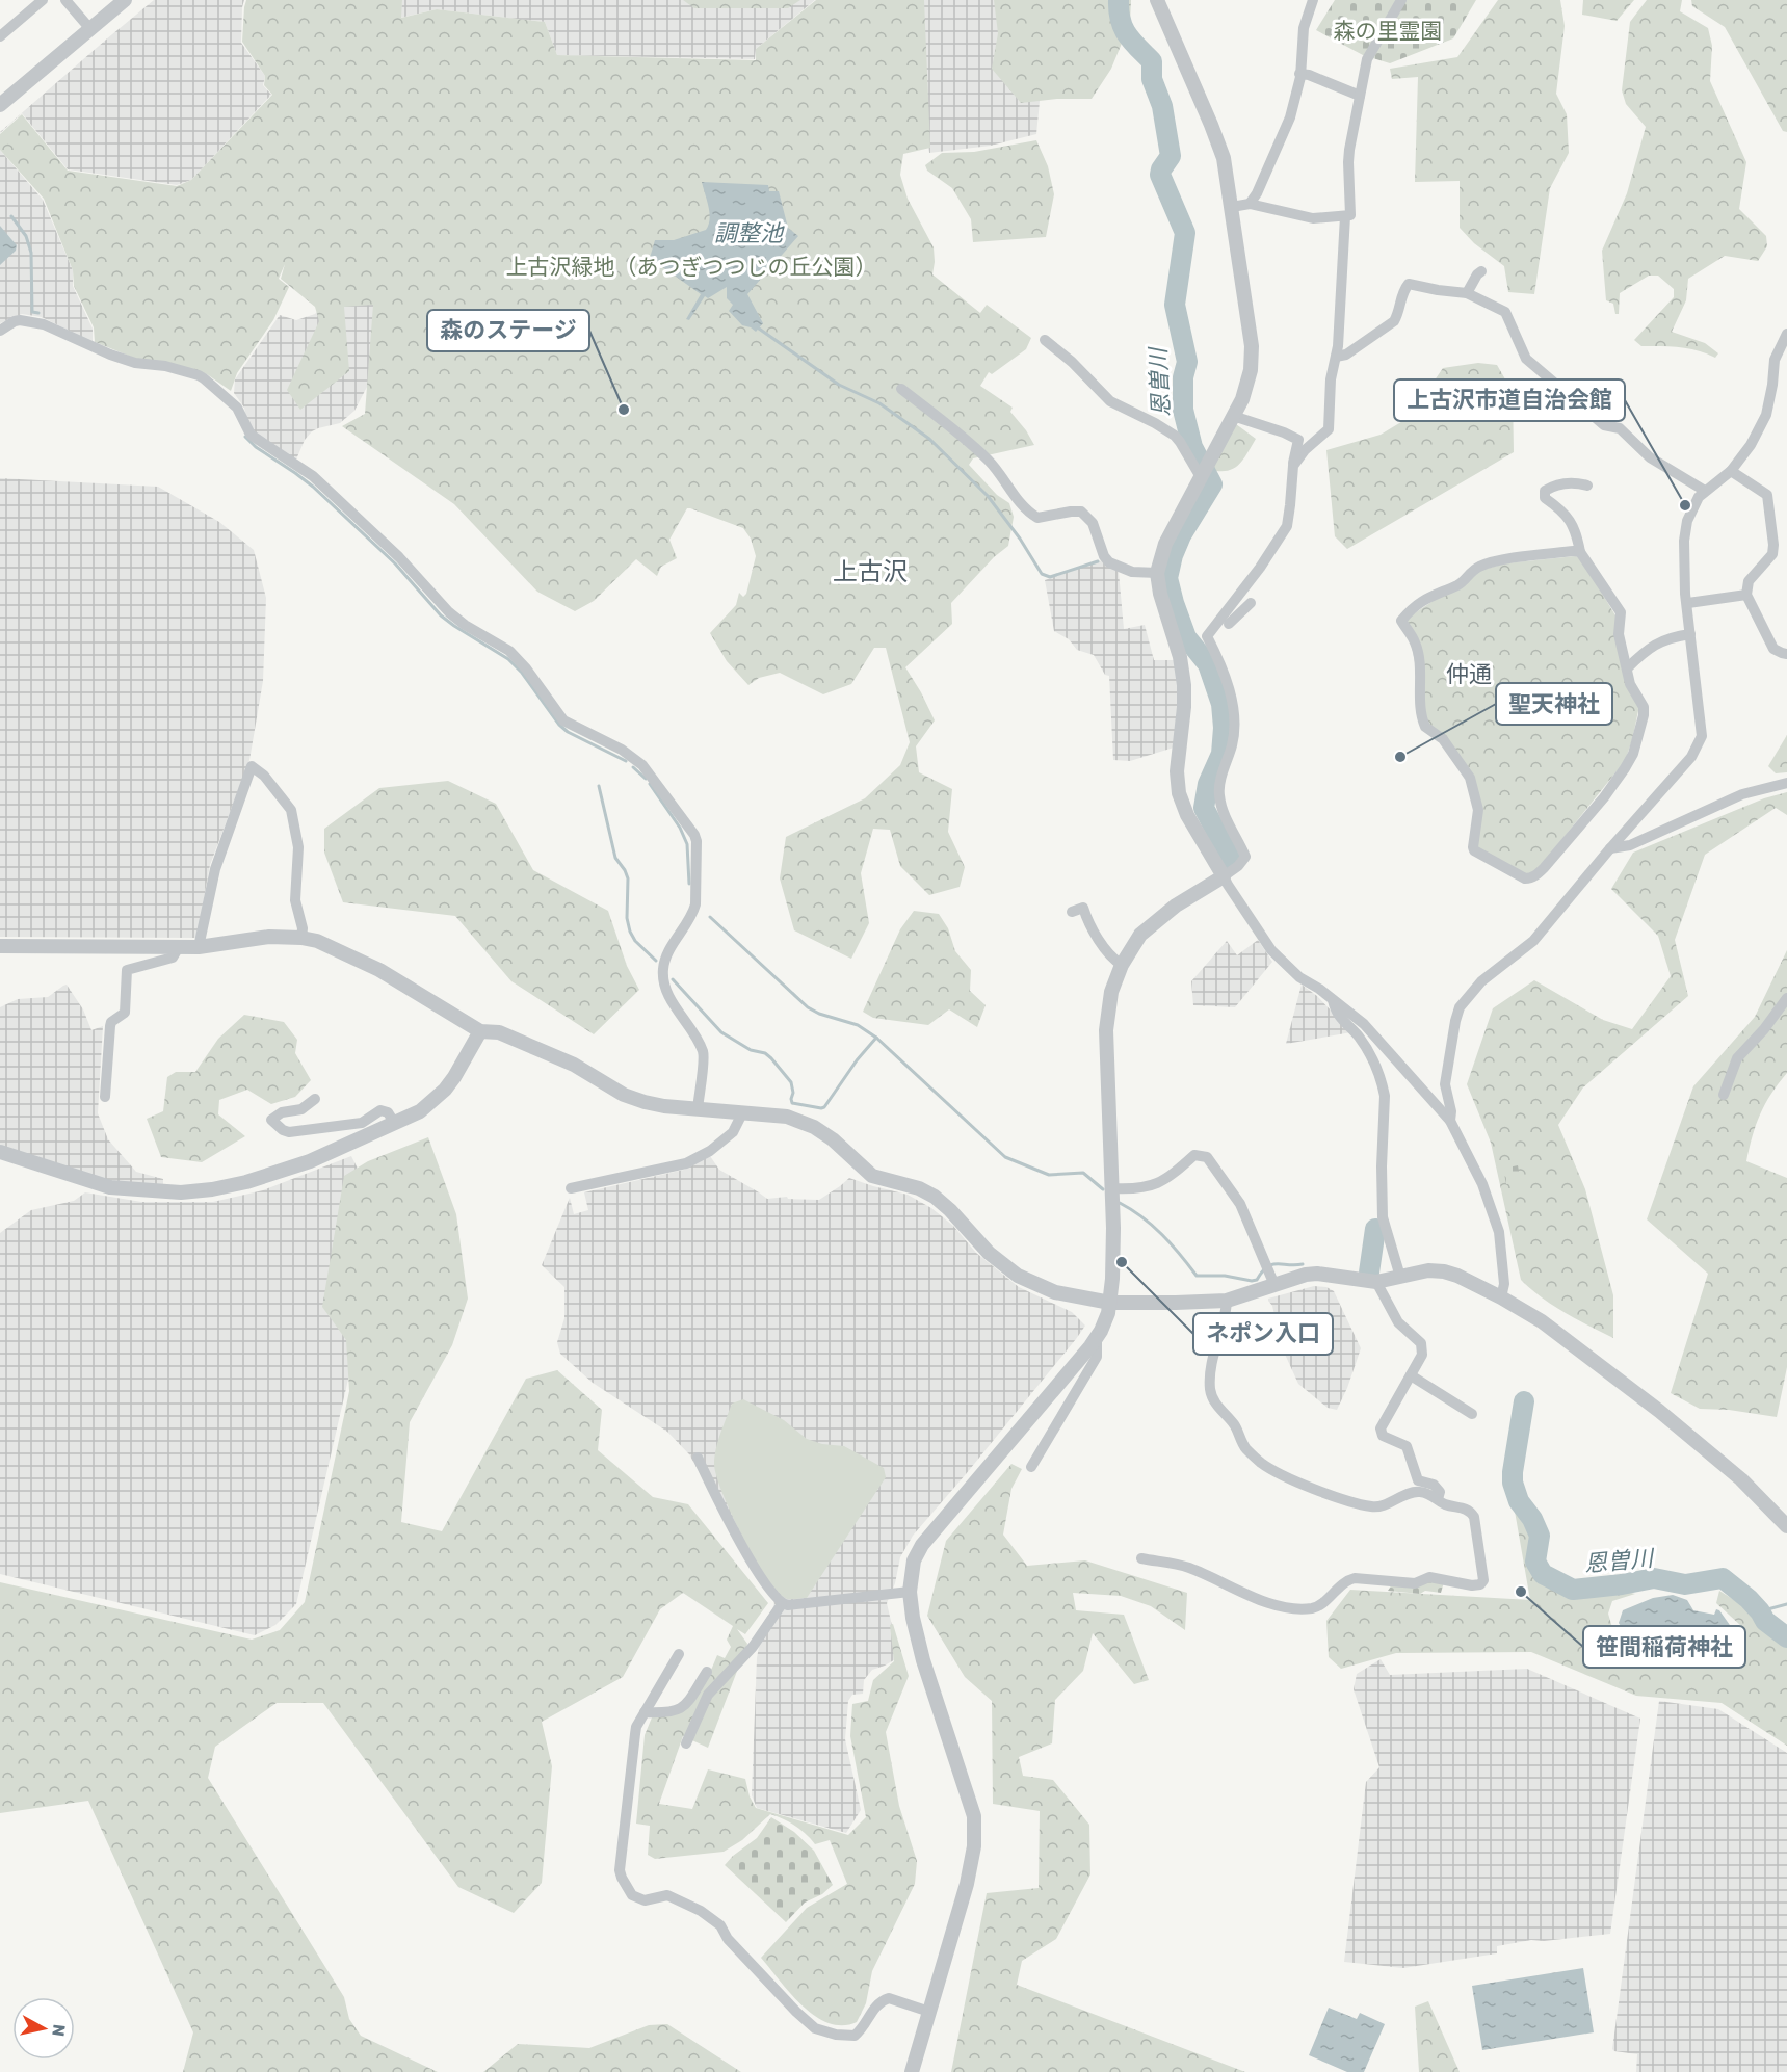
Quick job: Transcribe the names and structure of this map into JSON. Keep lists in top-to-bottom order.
{
  "districts": ["上古沢", "仲通"],
  "water": ["調整池", "恩曽川"],
  "parks": ["森の里霊園", "上古沢緑地（あつぎつつじの丘公園）"],
  "places": [
    "森のステージ",
    "上古沢市道自治会館",
    "聖天神社",
    "ネポン入口",
    "笹間稲荷神社"
  ],
  "north": "right"
}
